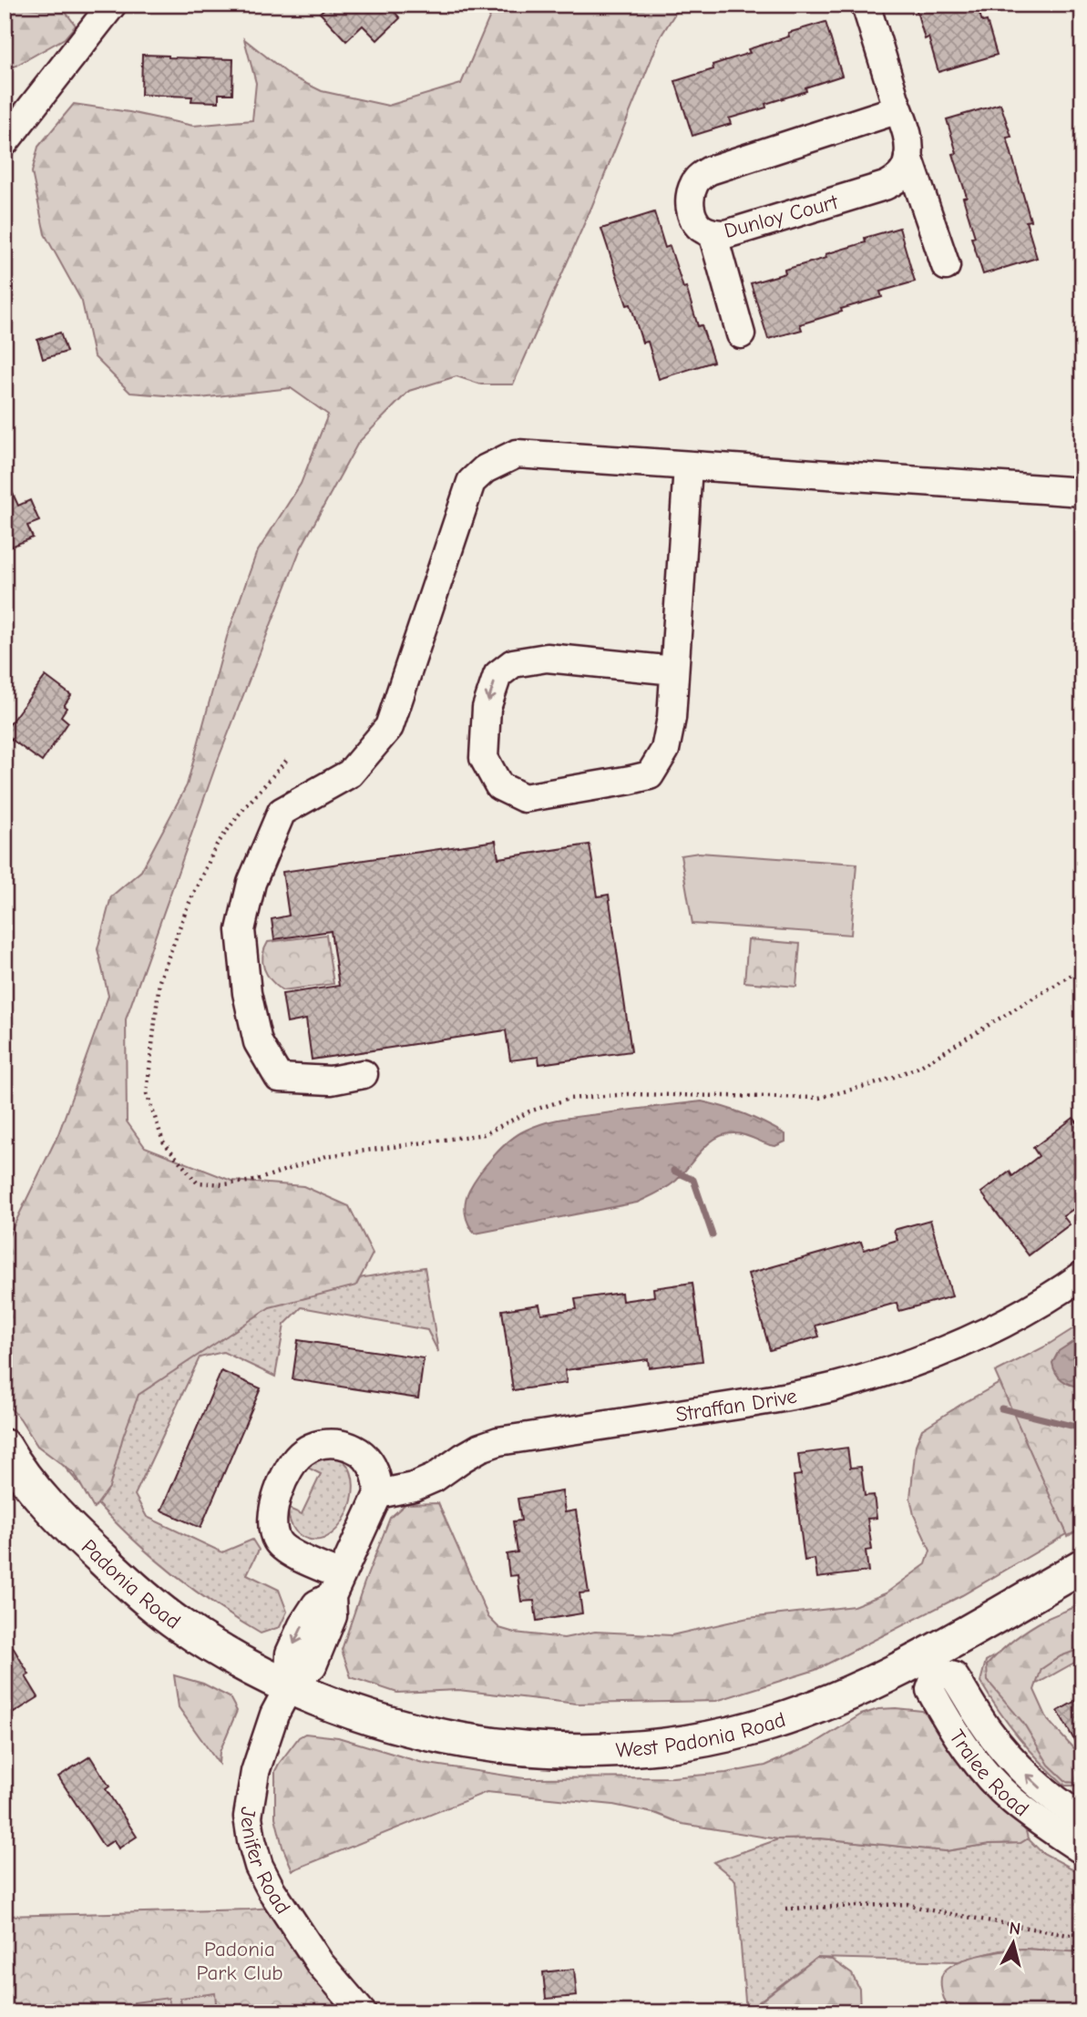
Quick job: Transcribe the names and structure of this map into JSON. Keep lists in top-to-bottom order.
{
  "streets": {
    "main road": ["Padonia Road", "West Padonia Road"],
    "street": [
      "Dunloy Court",
      "Straffan Drive",
      "Tralee Road",
      "Jenifer Road"
    ]
  },
  "crossings": [
    ["Straffan Drive", "Jenifer Road"],
    ["Padonia Road", "West Padonia Road"],
    ["Padonia Road", "Jenifer Road"],
    ["West Padonia Road", "Tralee Road"],
    ["West Padonia Road", "Jenifer Road"]
  ],
  "parks": ["Padonia Park Club"],
  "north": "top"
}
